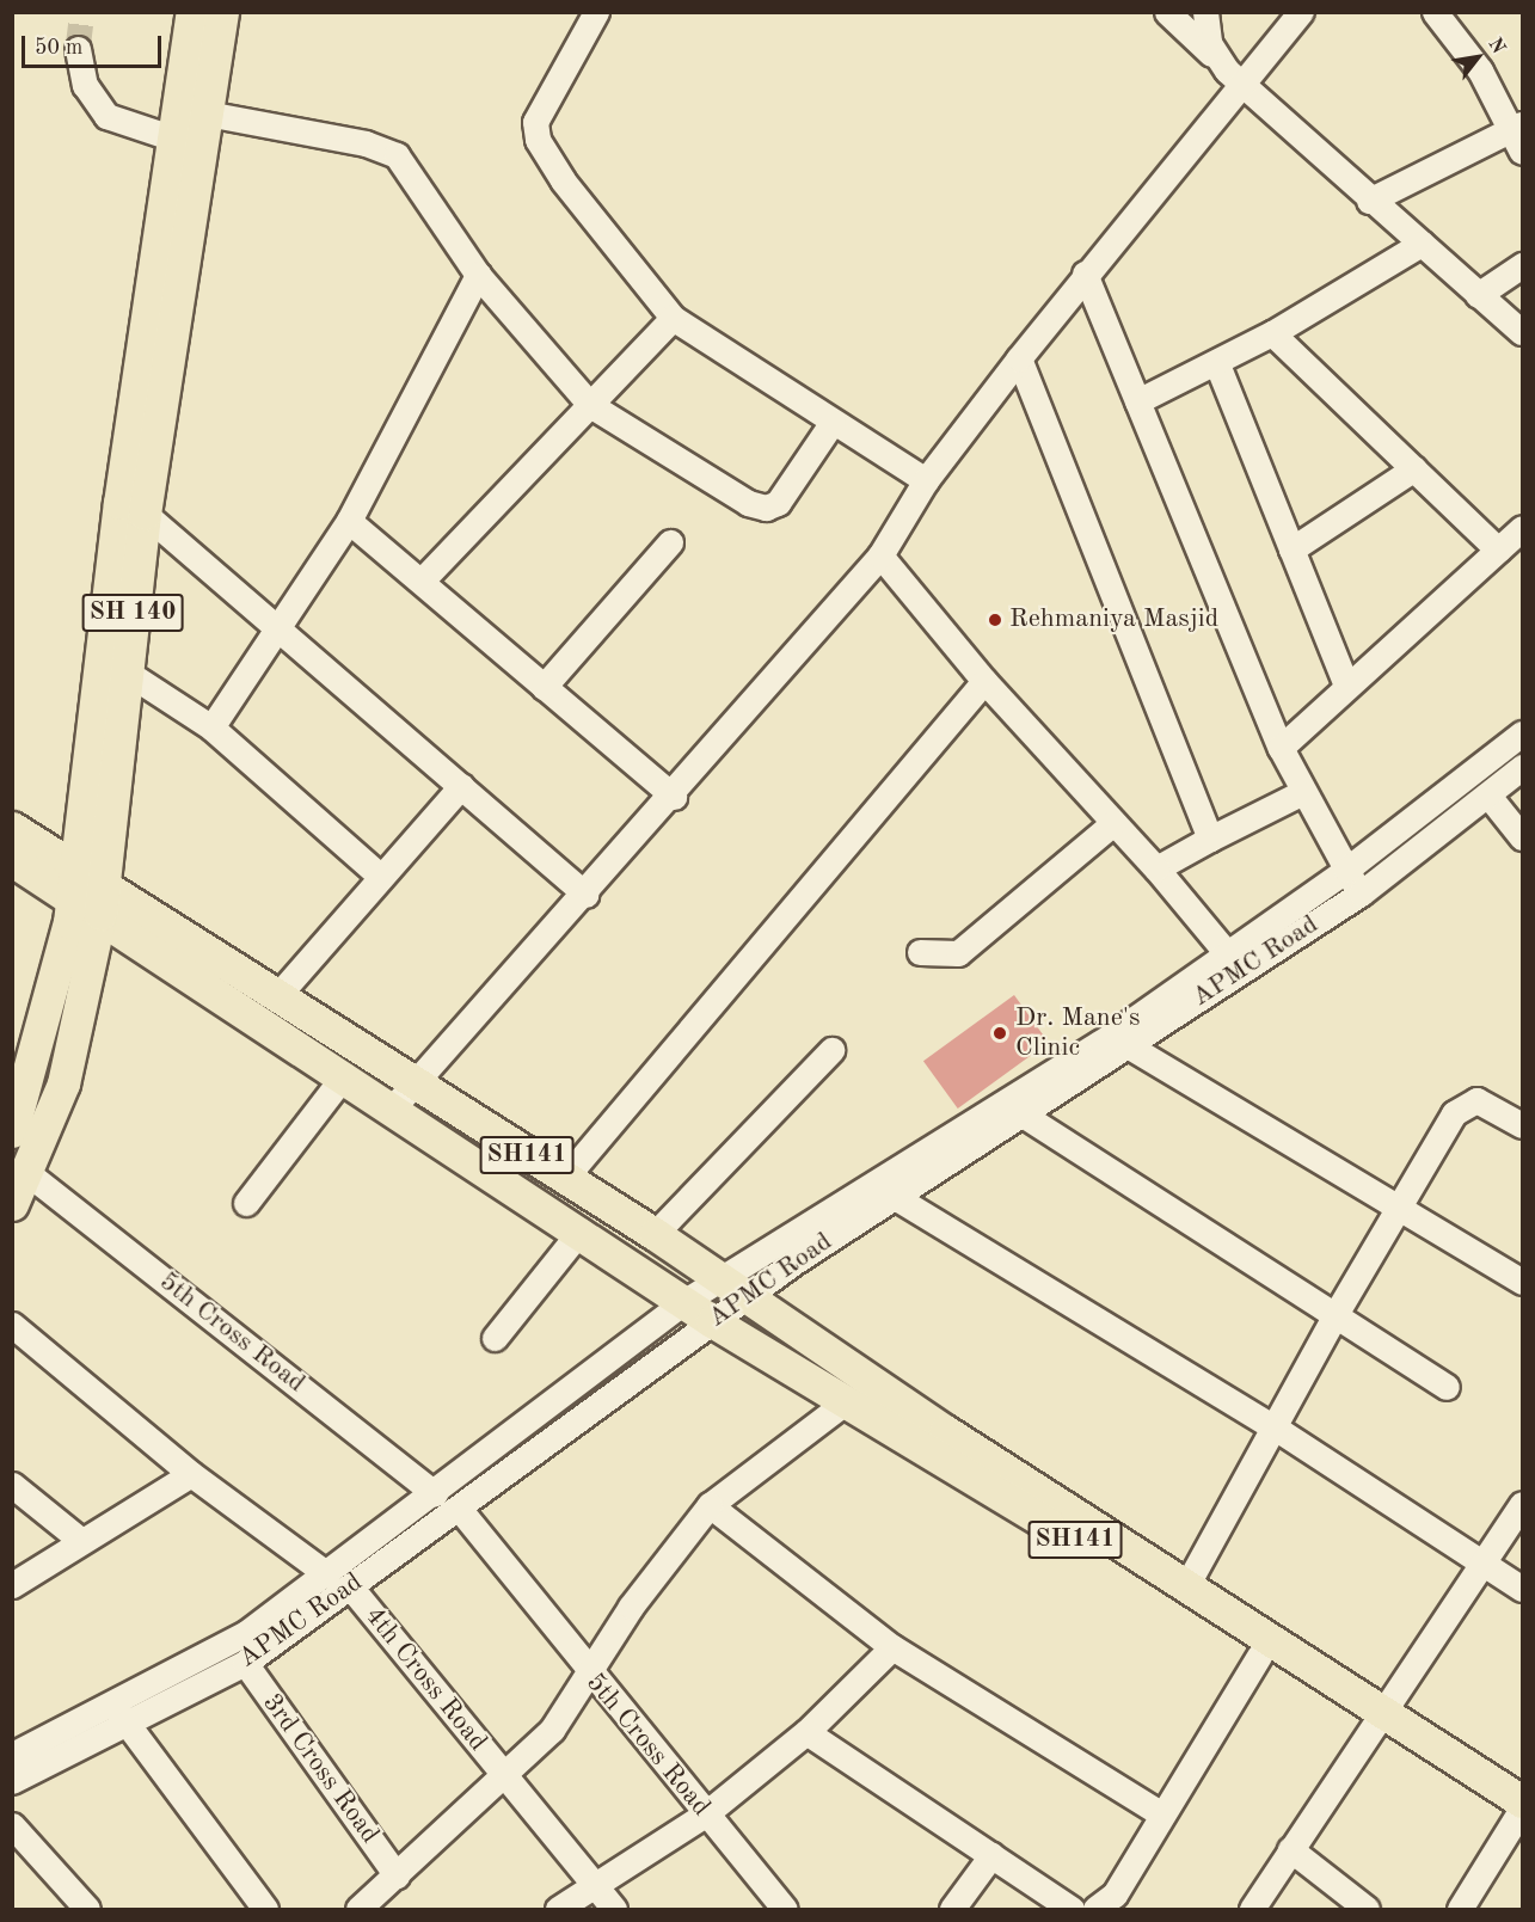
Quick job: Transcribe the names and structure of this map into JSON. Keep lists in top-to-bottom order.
{
  "streets": {
    "main road": ["SH 140", "SH141"],
    "street": [
      "APMC Road",
      "5th Cross Road",
      "4th Cross Road",
      "3rd Cross Road"
    ]
  },
  "crossings": [
    ["SH 140", "SH141"],
    ["SH 140", "5th Cross Road"],
    ["APMC Road", "SH141"],
    ["APMC Road", "5th Cross Road"],
    ["APMC Road", "4th Cross Road"],
    ["APMC Road", "3rd Cross Road"]
  ],
  "places": ["Rehmaniya Masjid", "Dr. Mane's Clinic"],
  "scale_bar": "50 m",
  "north": "top right"
}
